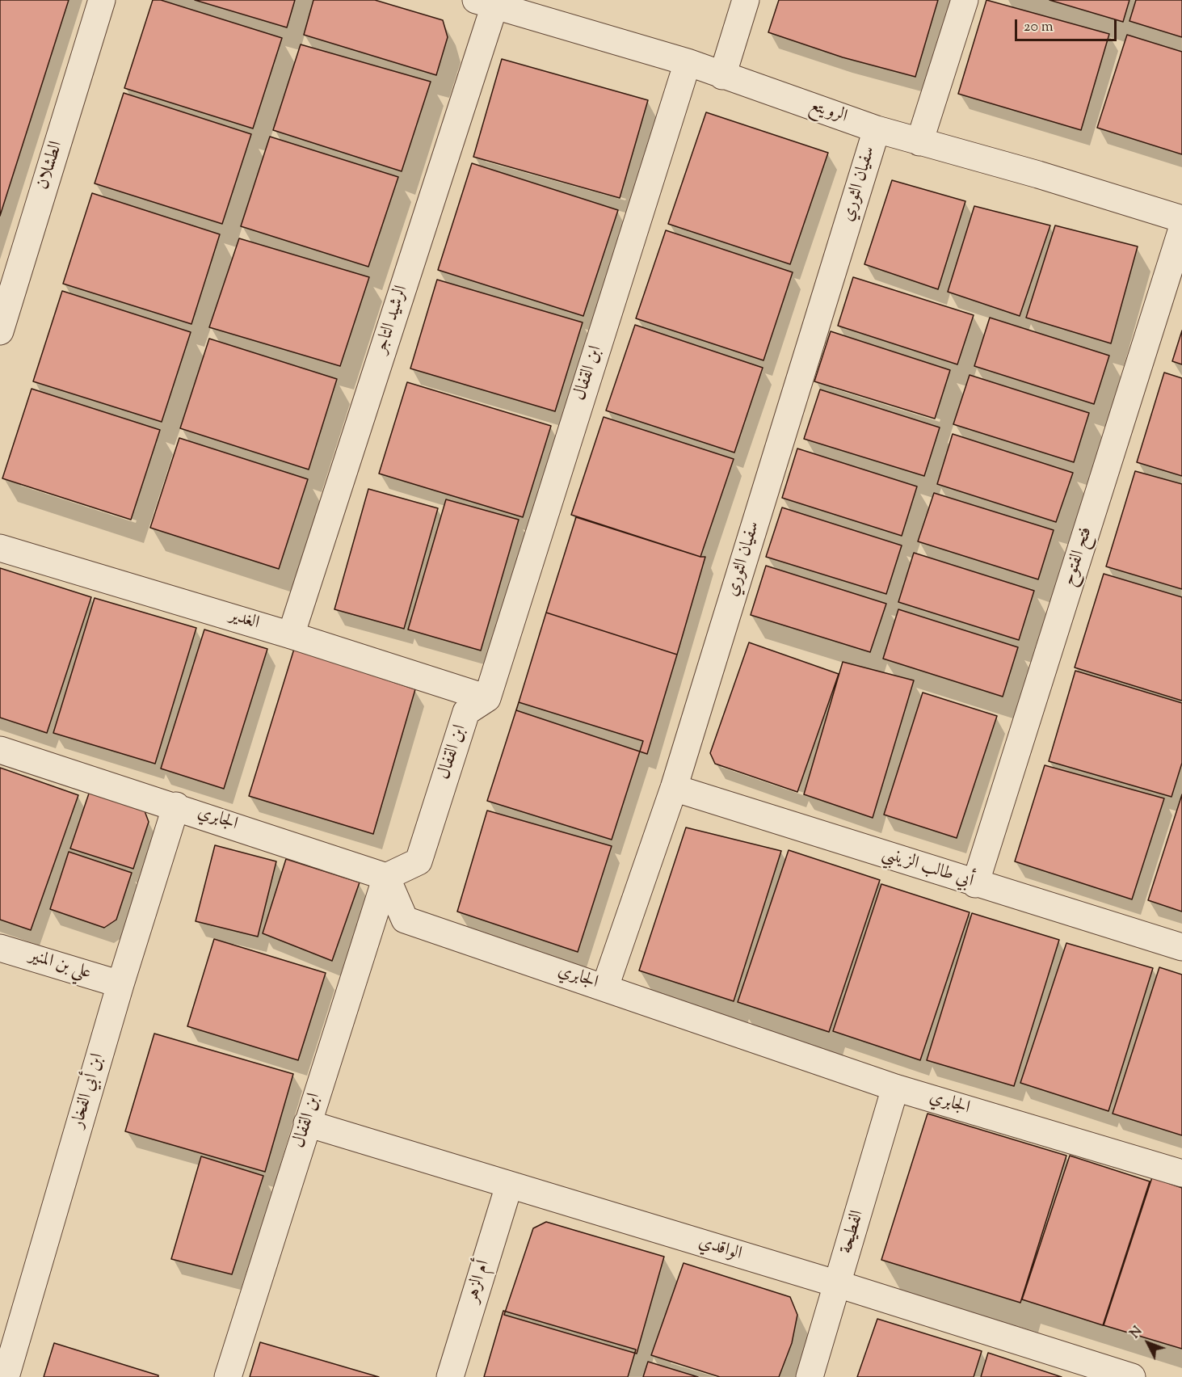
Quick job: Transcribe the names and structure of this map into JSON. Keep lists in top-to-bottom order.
{
  "streets": {
    "street": [
      "الرويتع",
      "الطشلان",
      "سفيان الثوري",
      "الرشيد التاجر",
      "ابن القفال",
      "فتح الفتوح",
      "الغدير",
      "الجابري",
      "أبي طالب الزينبي",
      "علي بن المنير",
      "ابن أبي الفخار",
      "الفطيحة",
      "الواقدي",
      "أم الزهر"
    ]
  },
  "crossings": [
    ["الرويتع", "سفيان الثوري"],
    ["الرويتع", "الرشيد التاجر"],
    ["الرويتع", "ابن القفال"],
    ["سفيان الثوري", "الجابري"],
    ["سفيان الثوري", "أبي طالب الزينبي"],
    ["الرشيد التاجر", "الغدير"],
    ["ابن القفال", "الغدير"],
    ["ابن القفال", "الجابري"],
    ["ابن القفال", "الواقدي"],
    ["فتح الفتوح", "أبي طالب الزينبي"],
    ["الجابري", "ابن أبي الفخار"],
    ["الجابري", "الفطيحة"],
    ["علي بن المنير", "ابن أبي الفخار"],
    ["الفطيحة", "الواقدي"],
    ["الواقدي", "أم الزهر"]
  ],
  "scale_bar": "20 m",
  "north": "top left"
}
